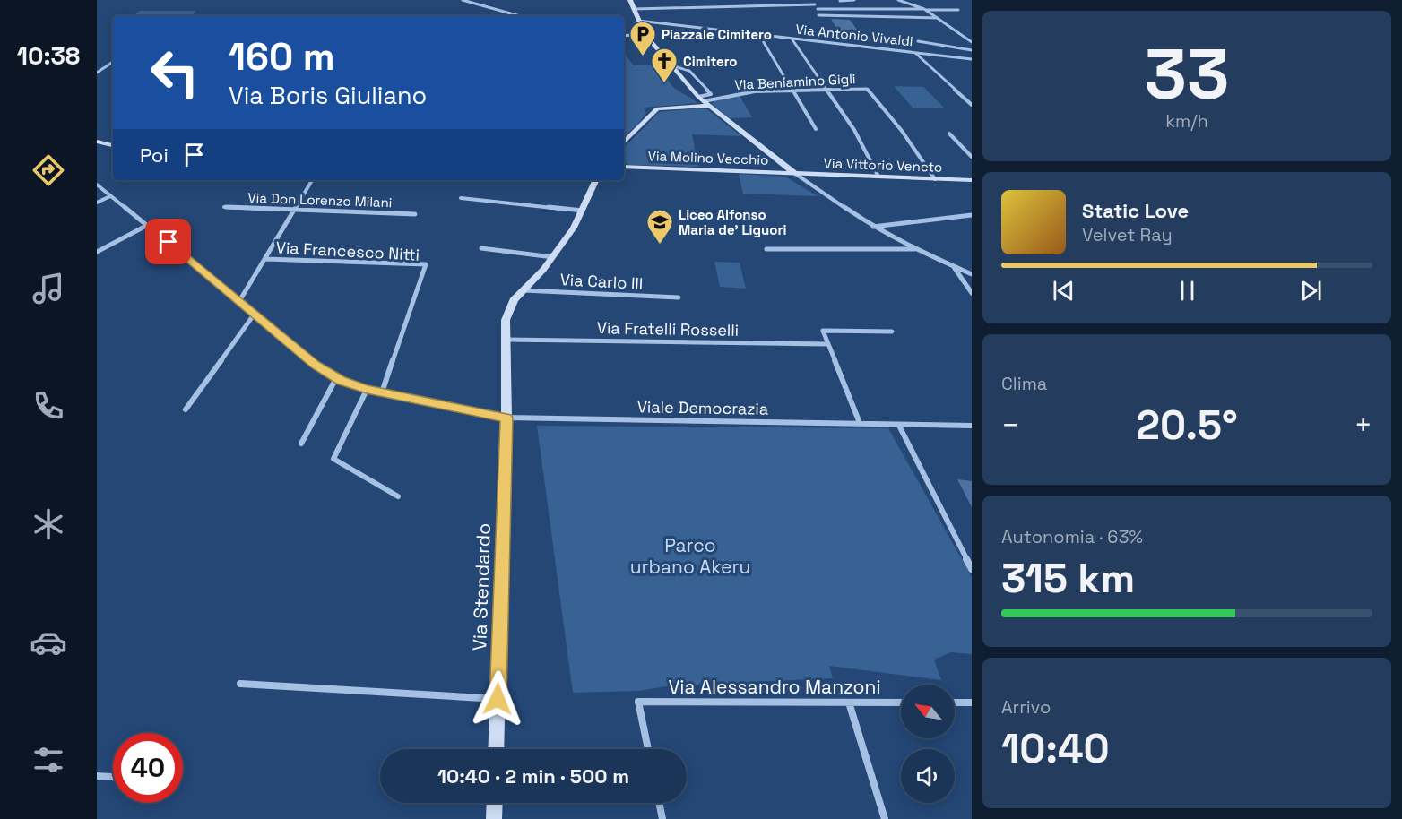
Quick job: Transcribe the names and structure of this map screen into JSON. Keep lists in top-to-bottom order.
{
  "streets": {
    "street": [
      "Via Antonio Vivaldi",
      "Via Beniamino Gigli",
      "Via Molino Vecchio",
      "Via Vittorio Veneto",
      "Via Don Lorenzo Milani",
      "Via Francesco Nitti",
      "Via Carlo III",
      "Via Fratelli Rosselli",
      "Viale Democrazia",
      "Via Stendardo",
      "Via Alessandro Manzoni"
    ]
  },
  "crossings": [
    ["Via Beniamino Gigli", "Via Vittorio Veneto"],
    ["Via Molino Vecchio", "Via Vittorio Veneto"],
    ["Via Francesco Nitti", "Viale Democrazia"],
    ["Via Carlo III", "Via Stendardo"],
    ["Via Fratelli Rosselli", "Via Stendardo"],
    ["Viale Democrazia", "Via Stendardo"]
  ],
  "parks": ["Parco urbano Akeru"],
  "places": {
    "parking": ["Piazzale Cimitero"],
    "church": ["Cimitero"],
    "school or university": ["Liceo Alfonso Maria de' Liguori"]
  },
  "north": "top left",
  "page": {
    "tabs": "10:38",
    "tile": [
      ["33", "km/h"],
      "Clima",
      ["Autonomia · 63%", "315 km"],
      ["Arrivo", "10:40"]
    ],
    "turn": ["160 m", "Via Boris Giuliano"],
    "then": "Poi",
    "song": ["Static Love", "Velvet Ray"],
    "heat": ["−", "20.5°", "+"],
    "limit": "40",
    "trip": "10:40 · 2 min · 500 m"
  }
}
